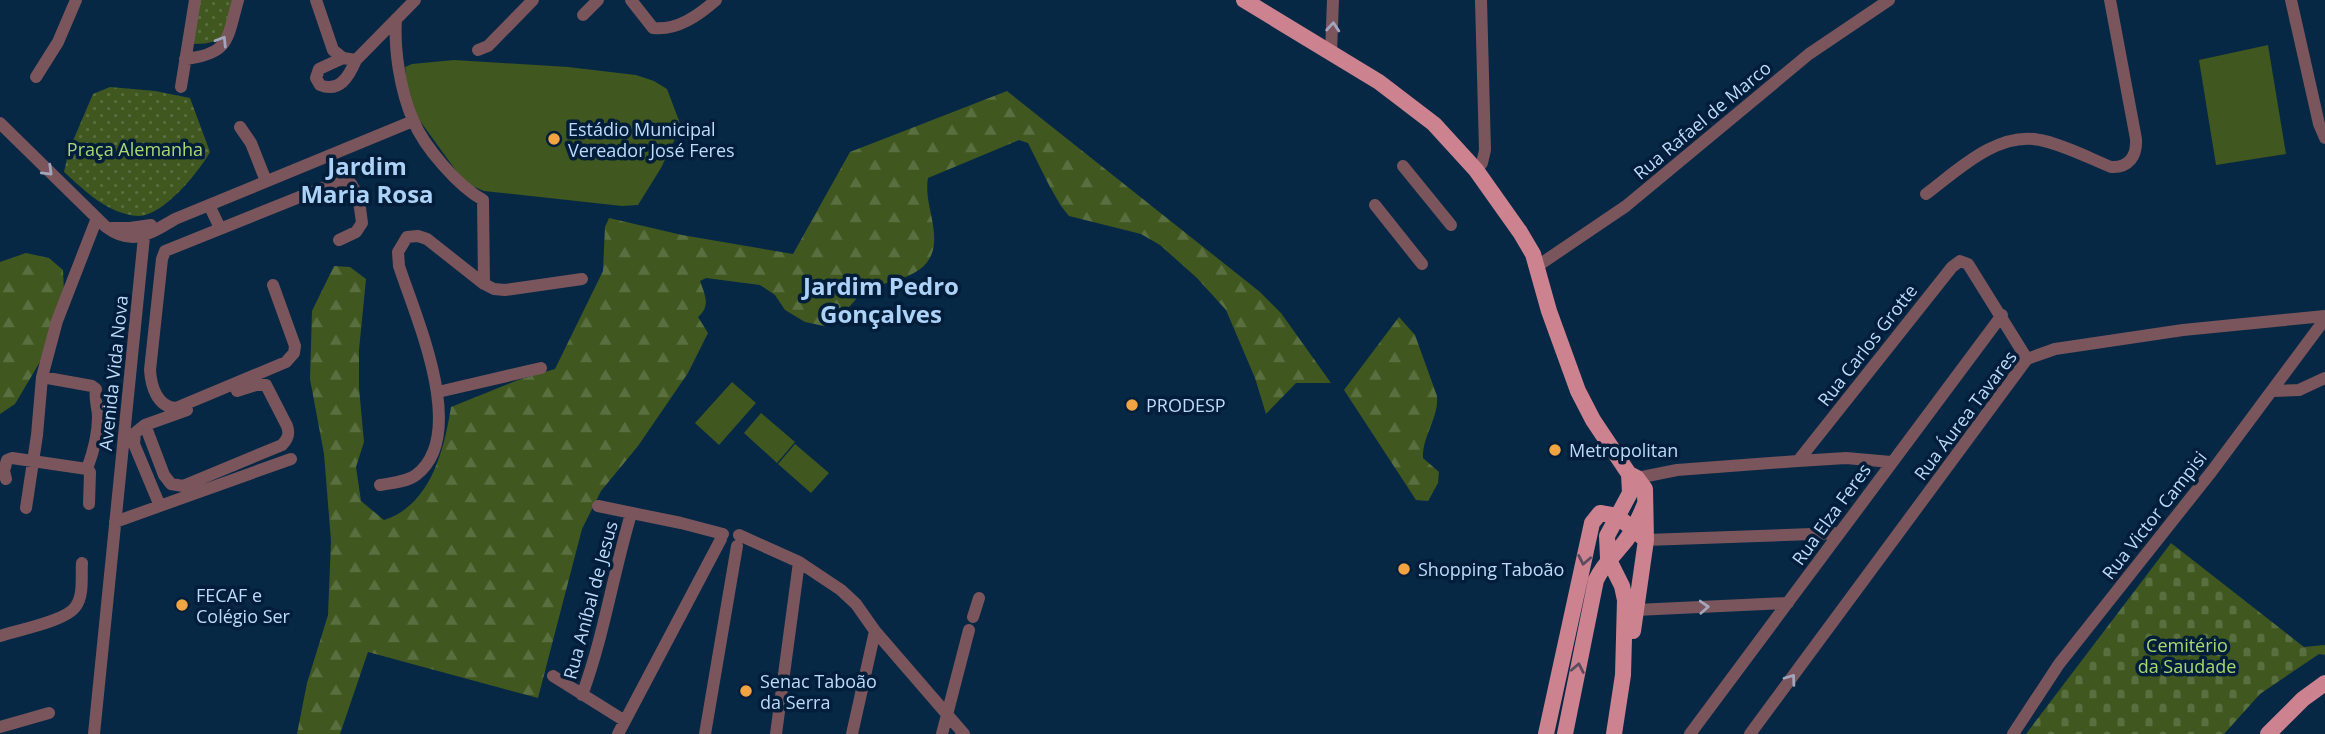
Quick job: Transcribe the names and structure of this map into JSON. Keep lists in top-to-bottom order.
{
  "streets": {
    "street": [
      "Rua Rafael de Marco",
      "Rua Carlos Grotte",
      "Avenida Vida Nova",
      "Rua Áurea Tavares",
      "Rua Elza Feres",
      "Rua Victor Campisi",
      "Rua Aníbal de Jesus"
    ]
  },
  "crossings": [
    ["Rua Carlos Grotte", "Rua Elza Feres"],
    ["Rua Áurea Tavares", "Rua Victor Campisi"]
  ],
  "one_way": ["Rua Áurea Tavares"],
  "districts": ["Jardim Maria Rosa", "Jardim Pedro Gonçalves"],
  "parks": ["Praça Alemanha", "Cemitério da Saudade"],
  "places": [
    "Estádio Municipal Vereador José Feres",
    "PRODESP",
    "Metropolitan",
    "Shopping Taboão",
    "FECAF e Colégio Ser",
    "Senac Taboão da Serra"
  ]
}
